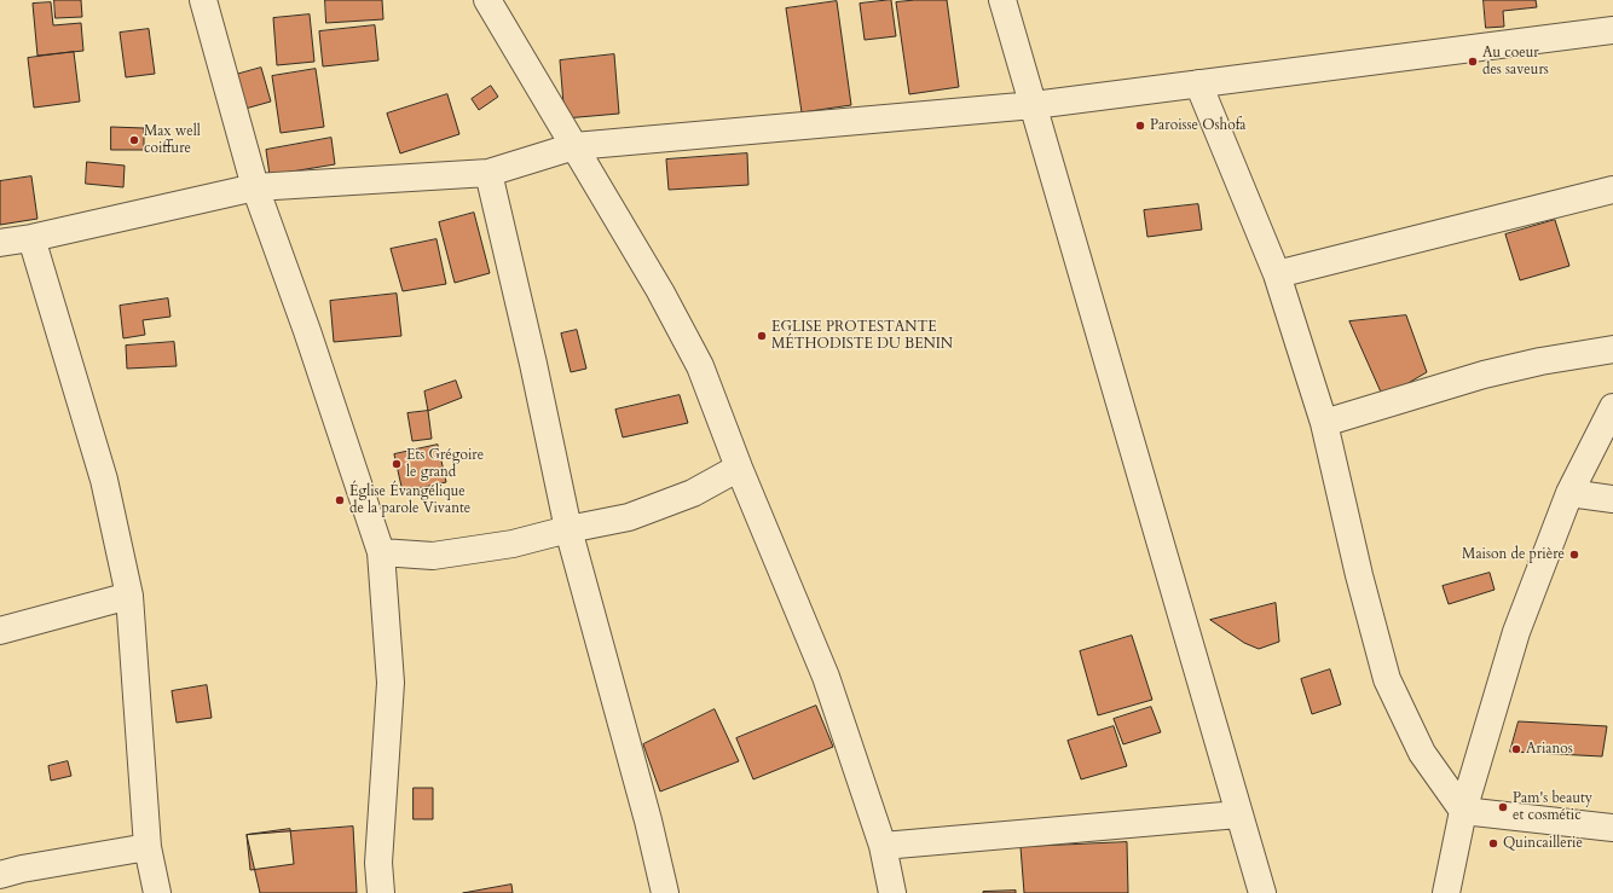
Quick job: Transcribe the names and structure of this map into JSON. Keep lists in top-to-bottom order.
{
  "places": [
    "Au coeur des saveurs",
    "Paroisse Oshofa",
    "Max well coiffure",
    "EGLISE PROTESTANTE MÉTHODISTE DU BENIN",
    "Ets Grégoire le grand",
    "Église Évangélique de la parole Vivante",
    "Maison de prière",
    "Arianos",
    "Pam's beauty et cosmétic",
    "Quincaillerie"
  ]
}
